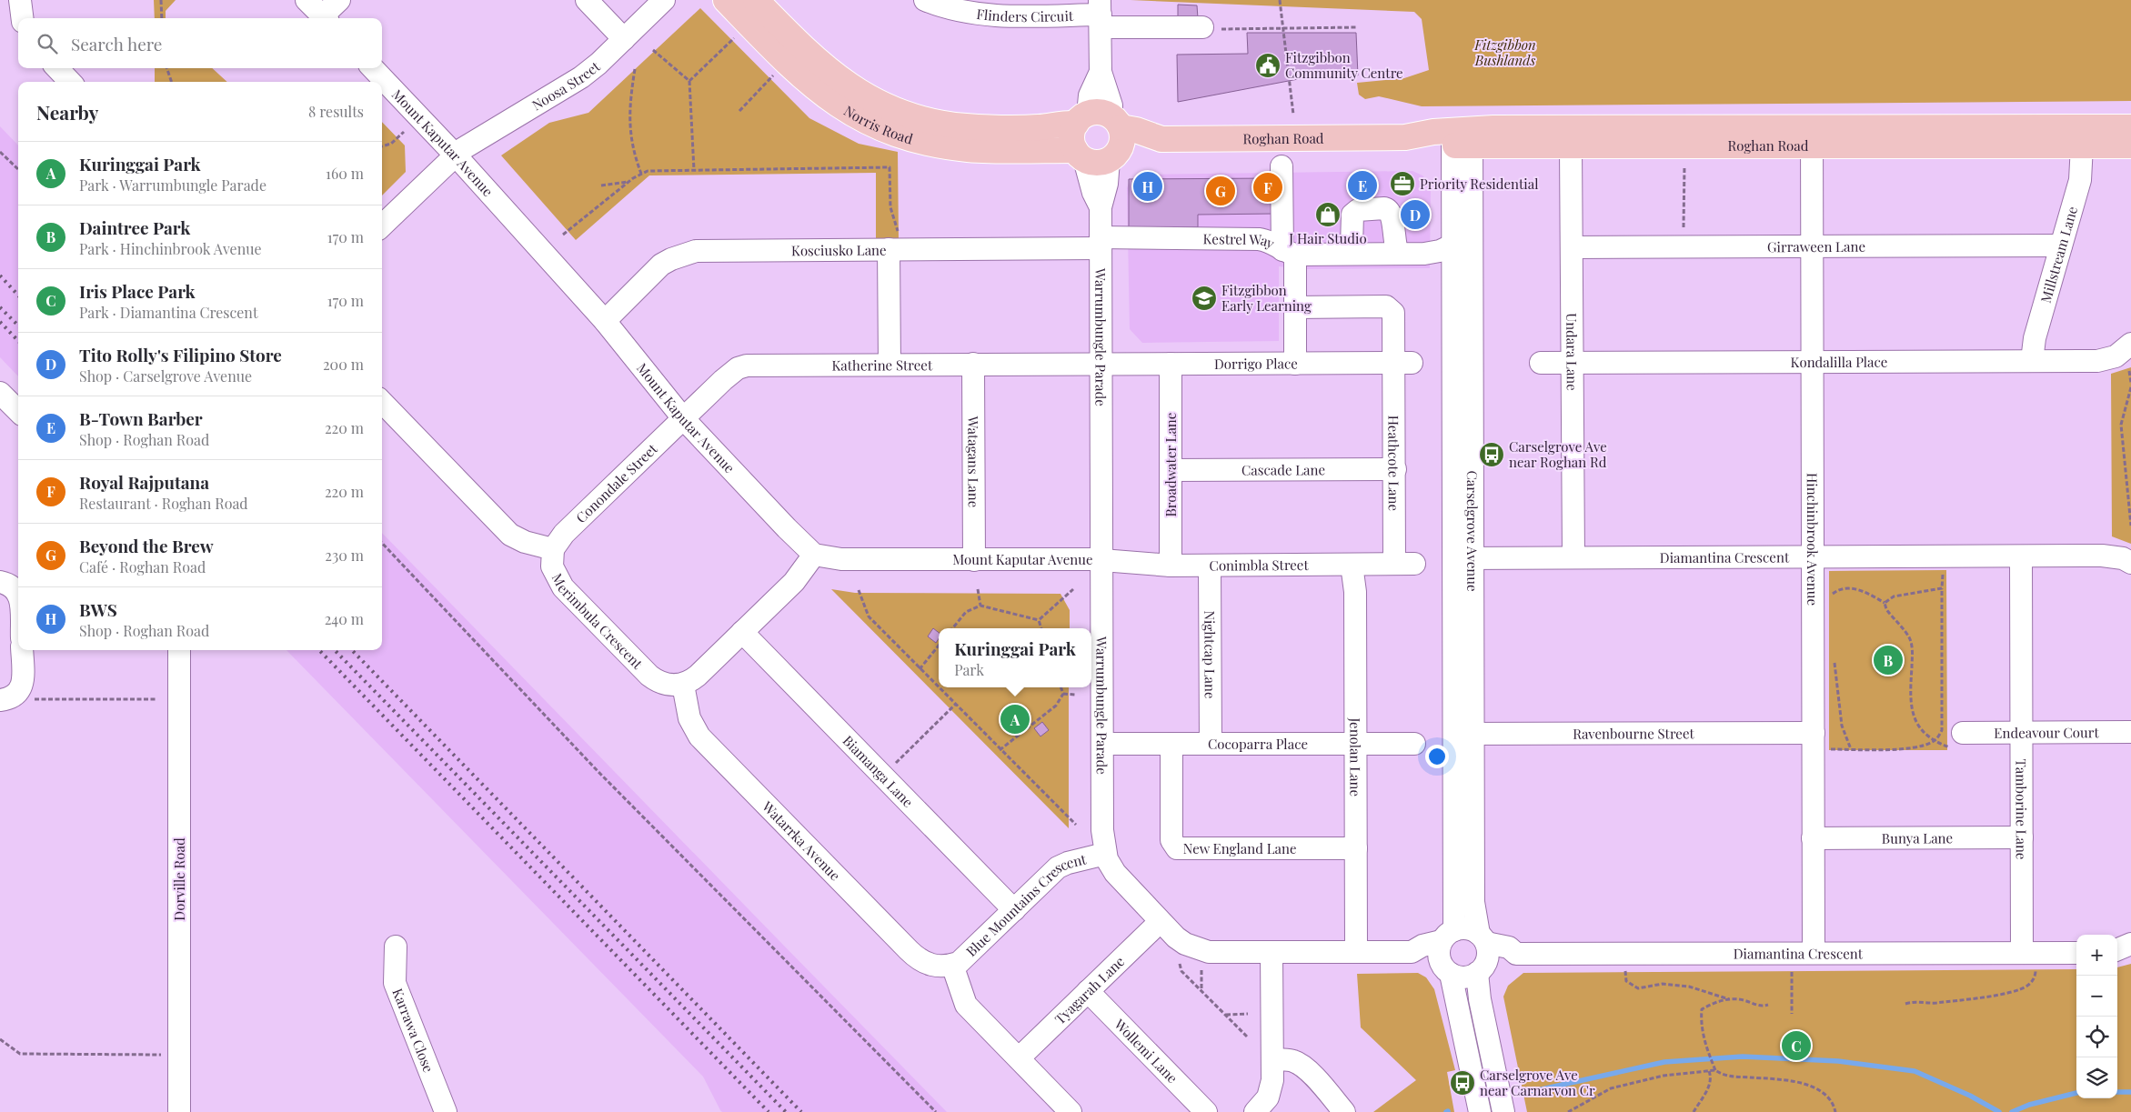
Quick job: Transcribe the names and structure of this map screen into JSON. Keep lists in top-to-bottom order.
{
  "streets": {
    "main road": ["Norris Road", "Roghan Road"],
    "street": [
      "Flinders Circuit",
      "Noosa Street",
      "Mount Kaputar Avenue",
      "Kestrel Way",
      "Girraween Lane",
      "Kosciusko Lane",
      "Millstream Lane",
      "Warrumbungle Parade",
      "Undara Lane",
      "Kondalilla Place",
      "Dorrigo Place",
      "Katherine Street",
      "Watagans Lane",
      "Heathcote Lane",
      "Broadwater Lane",
      "Cascade Lane",
      "Conondale Street",
      "Carselgrove Avenue",
      "Hinchinbrook Avenue",
      "Diamantina Crescent",
      "Conimbla Street",
      "Merimbula Crescent",
      "Nightcap Lane",
      "Endeavour Court",
      "Ravenbourne Street",
      "Cocoparra Place",
      "Jenolan Lane",
      "Biamanga Lane",
      "Tamborine Lane",
      "Bunya Lane",
      "Watarrka Avenue",
      "New England Lane",
      "Dorville Road",
      "Blue Mountains Crescent",
      "Tyagarah Lane",
      "Karrawa Close",
      "Wollemi Lane"
    ]
  },
  "crossings": [
    ["Noosa Street", "Mount Kaputar Avenue"],
    ["Norris Road", "Roghan Road"],
    ["Norris Road", "Warrumbungle Parade"],
    ["Roghan Road", "Millstream Lane"],
    ["Roghan Road", "Warrumbungle Parade"],
    ["Roghan Road", "Undara Lane"],
    ["Roghan Road", "Carselgrove Avenue"],
    ["Roghan Road", "Hinchinbrook Avenue"],
    ["Mount Kaputar Avenue", "Kosciusko Lane"],
    ["Mount Kaputar Avenue", "Warrumbungle Parade"],
    ["Mount Kaputar Avenue", "Katherine Street"],
    ["Mount Kaputar Avenue", "Watagans Lane"],
    ["Mount Kaputar Avenue", "Conondale Street"],
    ["Mount Kaputar Avenue", "Conimbla Street"],
    ["Kestrel Way", "Kosciusko Lane"],
    ["Kestrel Way", "Warrumbungle Parade"],
    ["Kestrel Way", "Carselgrove Avenue"],
    ["Girraween Lane", "Millstream Lane"],
    ["Girraween Lane", "Undara Lane"],
    ["Girraween Lane", "Hinchinbrook Avenue"],
    ["Kosciusko Lane", "Warrumbungle Parade"],
    ["Millstream Lane", "Kondalilla Place"],
    ["Warrumbungle Parade", "Dorrigo Place"],
    ["Warrumbungle Parade", "Katherine Street"],
    ["Warrumbungle Parade", "Carselgrove Avenue"],
    ["Warrumbungle Parade", "Diamantina Crescent"],
    ["Warrumbungle Parade", "Conimbla Street"],
    ["Warrumbungle Parade", "Cocoparra Place"],
    ["Warrumbungle Parade", "Jenolan Lane"],
    ["Warrumbungle Parade", "Blue Mountains Crescent"],
    ["Warrumbungle Parade", "Tyagarah Lane"],
    ["Undara Lane", "Kondalilla Place"],
    ["Undara Lane", "Diamantina Crescent"],
    ["Kondalilla Place", "Hinchinbrook Avenue"],
    ["Dorrigo Place", "Katherine Street"],
    ["Dorrigo Place", "Heathcote Lane"],
    ["Dorrigo Place", "Broadwater Lane"],
    ["Katherine Street", "Watagans Lane"],
    ["Katherine Street", "Conondale Street"],
    ["Heathcote Lane", "Cascade Lane"],
    ["Heathcote Lane", "Conimbla Street"],
    ["Broadwater Lane", "Cascade Lane"],
    ["Broadwater Lane", "Conimbla Street"],
    ["Conondale Street", "Merimbula Crescent"],
    ["Carselgrove Avenue", "Diamantina Crescent"],
    ["Carselgrove Avenue", "Ravenbourne Street"],
    ["Hinchinbrook Avenue", "Diamantina Crescent"],
    ["Hinchinbrook Avenue", "Ravenbourne Street"],
    ["Hinchinbrook Avenue", "Bunya Lane"],
    ["Diamantina Crescent", "Tamborine Lane"],
    ["Conimbla Street", "Nightcap Lane"],
    ["Conimbla Street", "Jenolan Lane"],
    ["Merimbula Crescent", "Watarrka Avenue"],
    ["Nightcap Lane", "Cocoparra Place"],
    ["Endeavour Court", "Tamborine Lane"],
    ["Cocoparra Place", "Jenolan Lane"],
    ["Cocoparra Place", "New England Lane"],
    ["Jenolan Lane", "New England Lane"],
    ["Biamanga Lane", "Blue Mountains Crescent"],
    ["Tamborine Lane", "Bunya Lane"],
    ["Watarrka Avenue", "Blue Mountains Crescent"],
    ["Blue Mountains Crescent", "Tyagarah Lane"],
    ["Tyagarah Lane", "Wollemi Lane"]
  ],
  "parks": ["Fitzgibbon Bushlands"],
  "places": {
    "public building": ["Fitzgibbon Community Centre"],
    "office": ["Priority Residential"],
    "shop": ["J Hair Studio"],
    "school or university": ["Fitzgibbon Early Learning"],
    "bus stop": ["Carselgrove Ave near Roghan Rd", "Carselgrove Ave near Carnarvon Cr"]
  },
  "page": {
    "search": "Search here",
    "heading": ["Nearby", "8 results"],
    "list": [
      {
        "mark": "A",
        "name": "Kuringgai Park",
        "note": "Park · Warrumbungle Parade",
        "value": "160 m"
      },
      {
        "mark": "B",
        "name": "Daintree Park",
        "note": "Park · Hinchinbrook Avenue",
        "value": "170 m"
      },
      {
        "mark": "C",
        "name": "Iris Place Park",
        "note": "Park · Diamantina Crescent",
        "value": "170 m"
      },
      {
        "mark": "D",
        "name": "Tito Rolly's Filipino Store",
        "note": "Shop · Carselgrove Avenue",
        "value": "200 m"
      },
      {
        "mark": "E",
        "name": "B-Town Barber",
        "note": "Shop · Roghan Road",
        "value": "220 m"
      },
      {
        "mark": "F",
        "name": "Royal Rajputana",
        "note": "Restaurant · Roghan Road",
        "value": "220 m"
      },
      {
        "mark": "G",
        "name": "Beyond the Brew",
        "note": "Café · Roghan Road",
        "value": "230 m"
      },
      {
        "mark": "H",
        "name": "BWS",
        "note": "Shop · Roghan Road",
        "value": "240 m"
      }
    ],
    "pins": [
      "E",
      "H",
      "F",
      "G",
      "D",
      "B",
      "A",
      "C"
    ],
    "popup": ["Kuringgai Park", "Park"],
    "map_buttons": ["+", "−"]
  }
}
